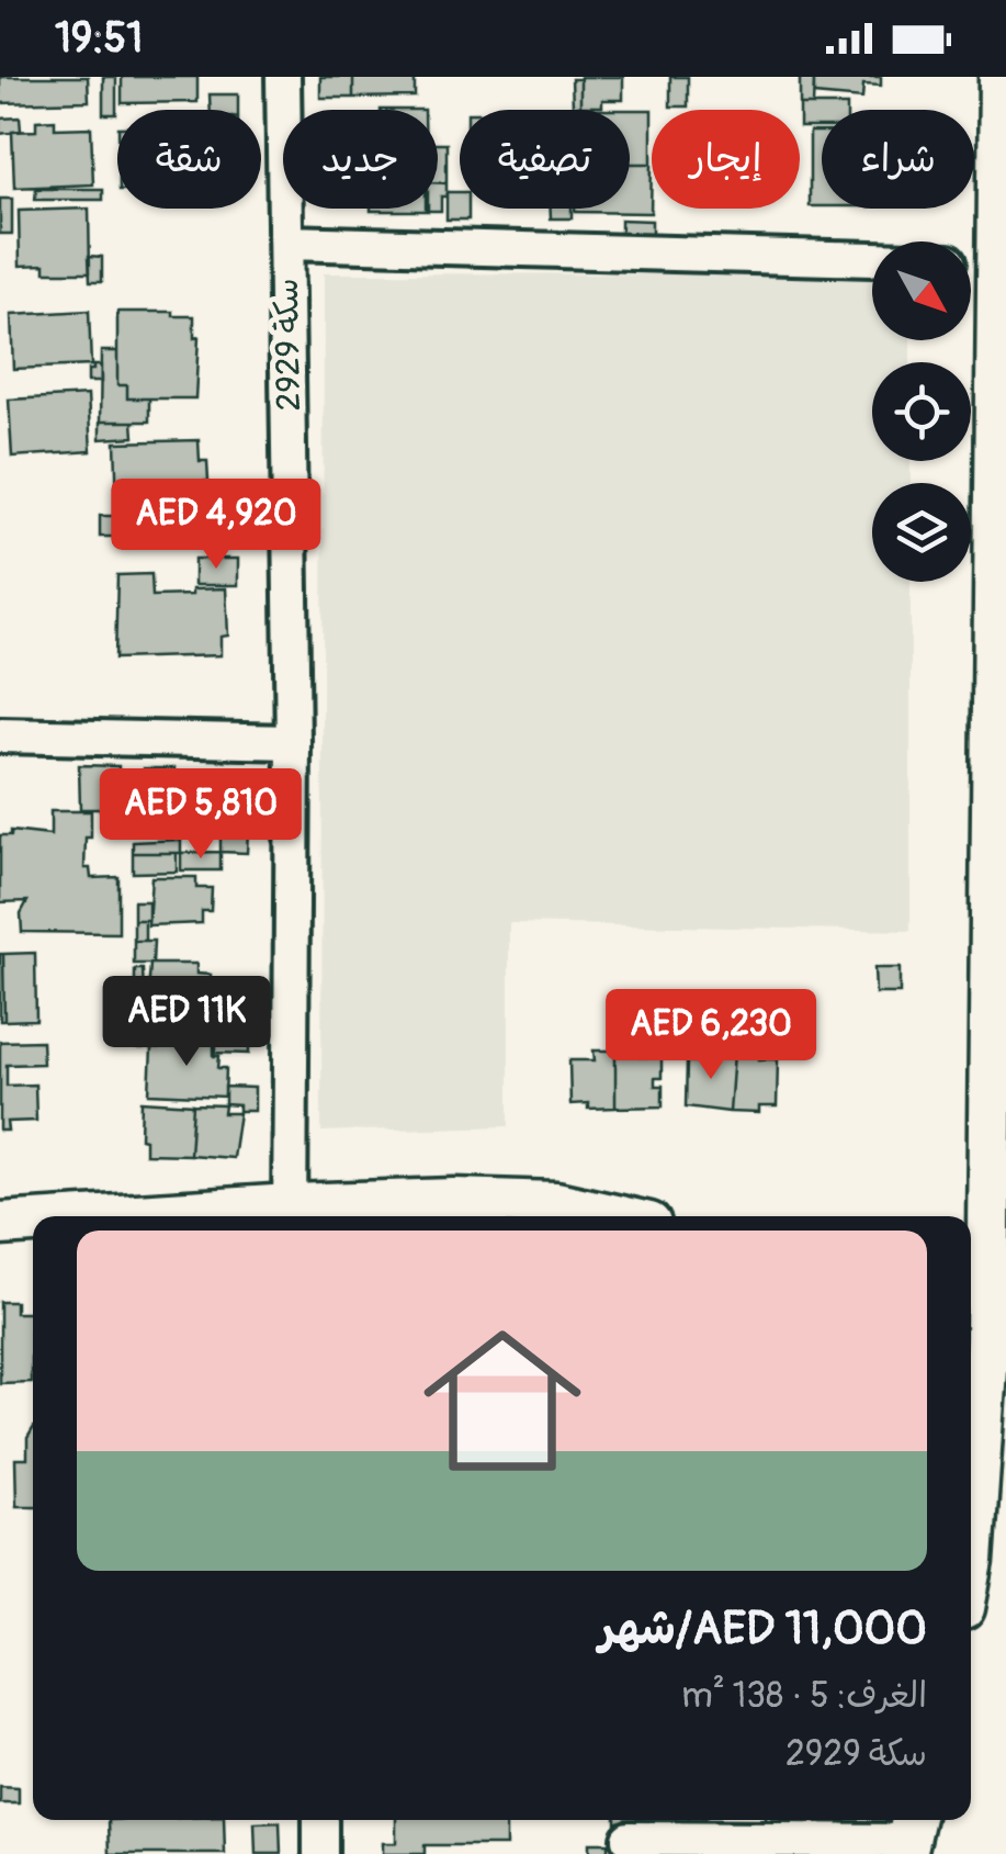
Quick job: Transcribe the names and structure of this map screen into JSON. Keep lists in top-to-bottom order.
{
  "streets": {
    "street": ["سكة 2929"]
  },
  "north": "bottom right",
  "page": {
    "status": "19:51",
    "chip": [
      "شراء",
      "إيجار",
      "تصفية",
      "جديد",
      "شقة"
    ],
    "price": [
      "AED 4,920",
      "AED 5,810",
      "AED 11K",
      "AED 6,230"
    ],
    "list": [
      {
        "name": "AED 11,000/شهر",
        "note": "الغرف: 5 · 138 m² · سكة 2929"
      }
    ]
  }
}
